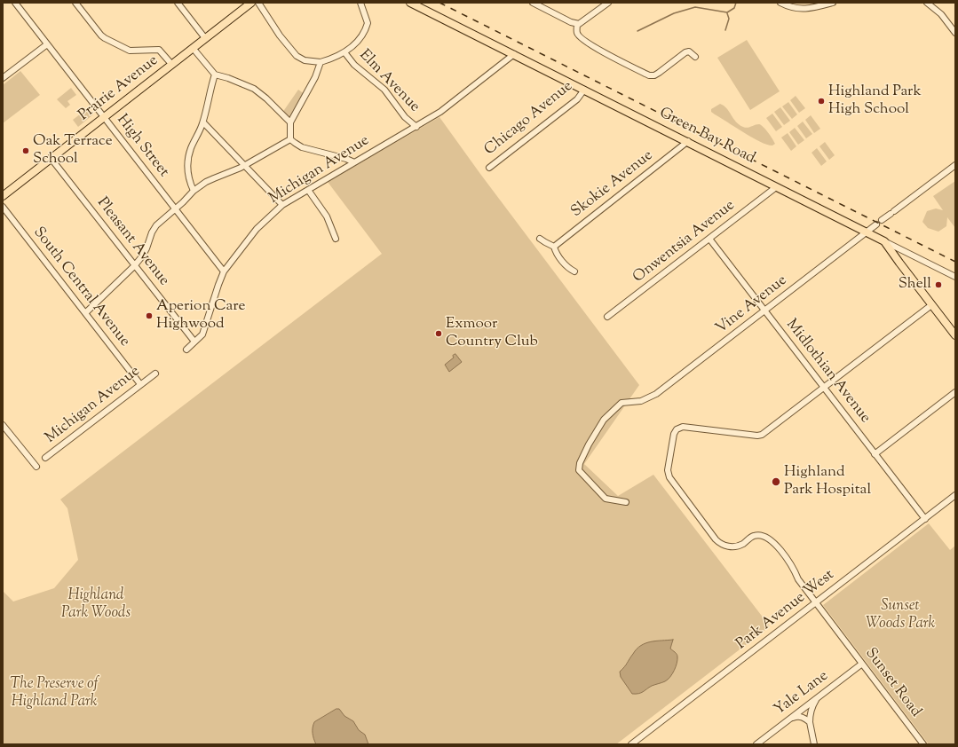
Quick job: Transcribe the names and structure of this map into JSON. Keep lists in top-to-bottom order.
{
  "streets": {
    "main road": ["Prairie Avenue", "Green Bay Road"],
    "street": [
      "Elm Avenue",
      "Chicago Avenue",
      "High Street",
      "Michigan Avenue",
      "Skokie Avenue",
      "Pleasant Avenue",
      "Onwentsia Avenue",
      "South Central Avenue",
      "Vine Avenue",
      "Midlothian Avenue",
      "Park Avenue West",
      "Sunset Road",
      "Yale Lane"
    ]
  },
  "crossings": [
    ["Elm Avenue", "Michigan Avenue"],
    ["Prairie Avenue", "High Street"],
    ["Prairie Avenue", "Pleasant Avenue"],
    ["Chicago Avenue", "Green Bay Road"],
    ["Green Bay Road", "Michigan Avenue"],
    ["Green Bay Road", "Skokie Avenue"],
    ["Green Bay Road", "Onwentsia Avenue"],
    ["Green Bay Road", "Vine Avenue"],
    ["High Street", "Michigan Avenue"],
    ["Michigan Avenue", "Pleasant Avenue"],
    ["Michigan Avenue", "South Central Avenue"],
    ["Onwentsia Avenue", "Midlothian Avenue"],
    ["Vine Avenue", "Midlothian Avenue"],
    ["Midlothian Avenue", "Park Avenue West"],
    ["Midlothian Avenue", "Sunset Road"],
    ["Park Avenue West", "Sunset Road"],
    ["Sunset Road", "Yale Lane"]
  ],
  "parks": ["Highland Park Woods", "Sunset Woods Park", "The Preserve of Highland Park"],
  "places": [
    "Highland Park High School",
    "Oak Terrace School",
    "Shell",
    "Aperion Care Highwood",
    "Exmoor Country Club",
    "Highland Park Hospital"
  ]
}
